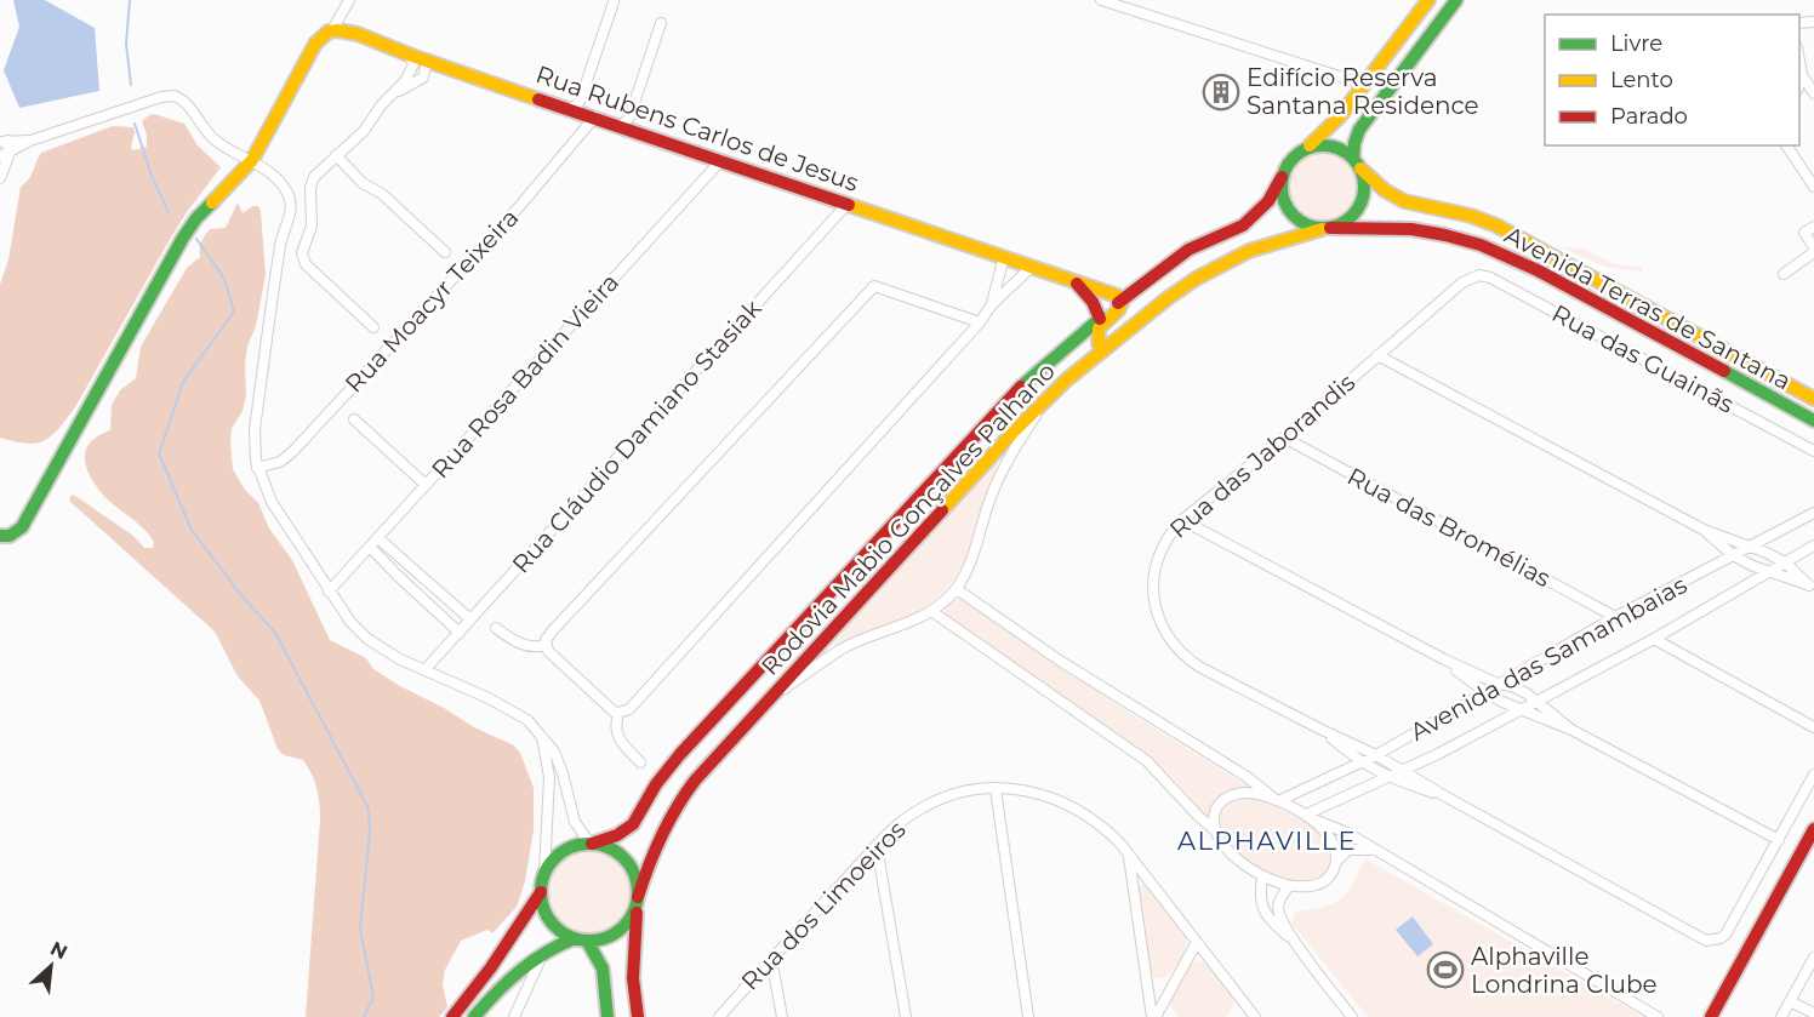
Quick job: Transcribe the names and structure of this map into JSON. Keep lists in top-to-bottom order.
{
  "streets": {
    "main road": ["Rua Rubens Carlos de Jesus", "Avenida Terras de Santana", "Rodovia Mabio Gonçalves Palhano"],
    "street": [
      "Rua Moacyr Teixeira",
      "Rua das Guainãs",
      "Rua Rosa Badin Vieira",
      "Rua Cláudio Damiano Stasiak",
      "Rua das Jaborandis",
      "Rua das Bromélias",
      "Avenida das Samambaias",
      "Rua dos Limoeiros"
    ]
  },
  "crossings": [
    ["Rua Rubens Carlos de Jesus", "Rua Moacyr Teixeira"],
    ["Rua Rubens Carlos de Jesus", "Rua Rosa Badin Vieira"],
    ["Rua Rubens Carlos de Jesus", "Rua Cláudio Damiano Stasiak"],
    ["Avenida Terras de Santana", "Rodovia Mabio Gonçalves Palhano"],
    ["Rua das Guainãs", "Rua das Jaborandis"],
    ["Rua das Jaborandis", "Rua das Bromélias"],
    ["Rua das Bromélias", "Avenida das Samambaias"]
  ],
  "districts": ["ALPHAVILLE"],
  "places": {
    "building": ["Edifício Reserva Santana Residence"],
    "sports": ["Alphaville Londrina Clube"]
  },
  "legend": ["Livre", "Lento", "Parado"],
  "north": "top right"
}
